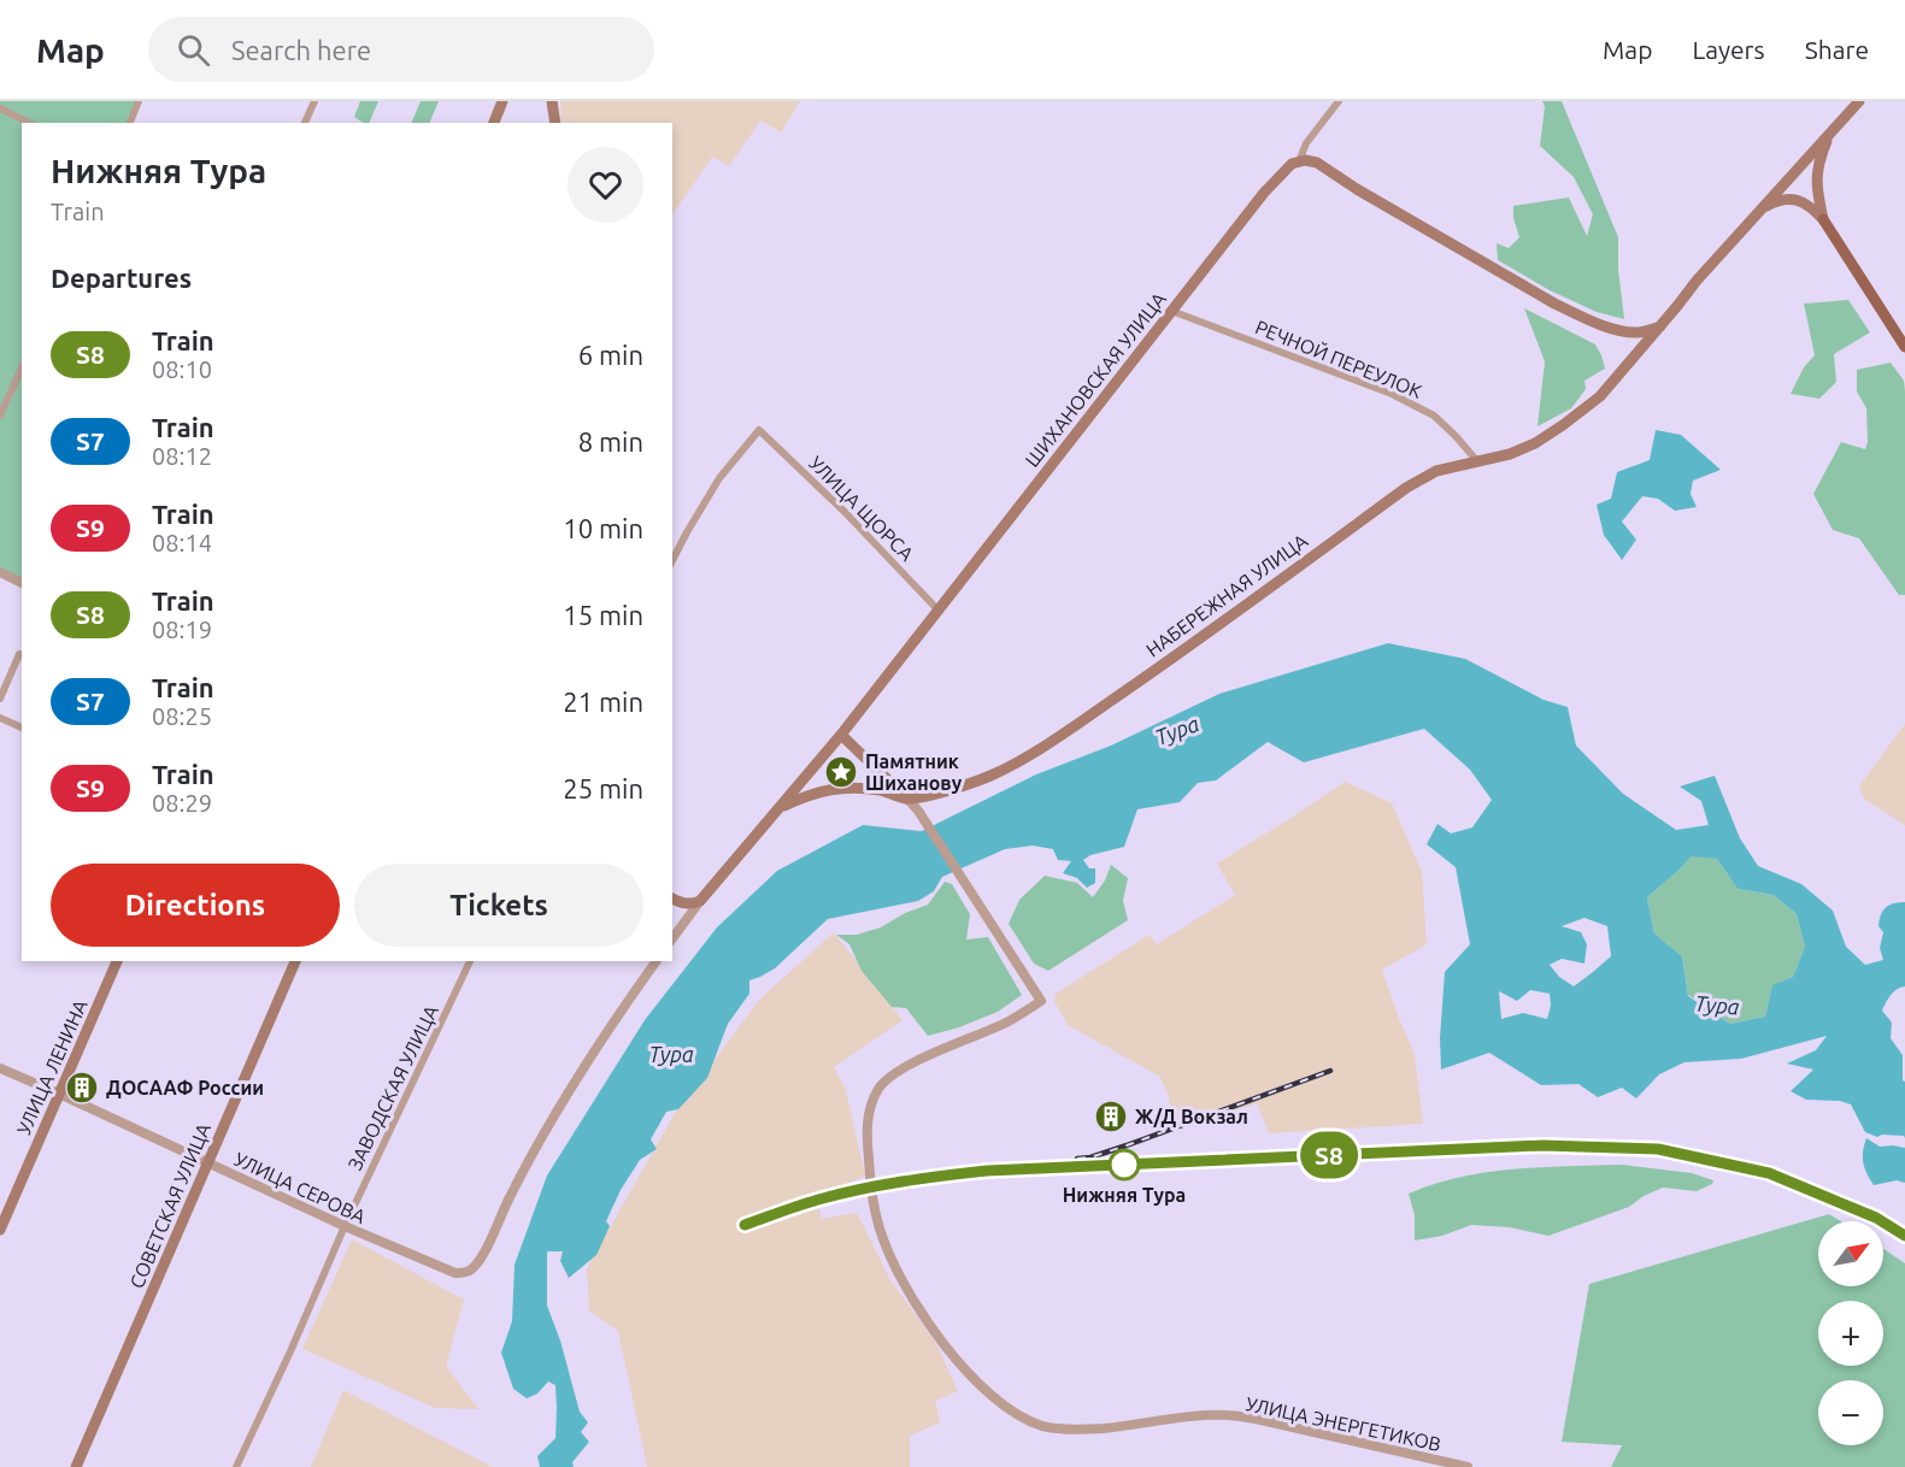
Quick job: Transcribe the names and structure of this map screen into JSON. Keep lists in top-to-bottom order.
{
  "streets": {
    "main road": [
      "ШИХАНОВСКАЯ УЛИЦА",
      "НАБЕРЕЖНАЯ УЛИЦА",
      "УЛИЦА ЛЕНИНА",
      "СОВЕТСКАЯ УЛИЦА"
    ],
    "street": [
      "РЕЧНОЙ ПЕРЕУЛОК",
      "УЛИЦА ЩОРСА",
      "ЗАВОДСКАЯ УЛИЦА",
      "УЛИЦА СЕРОВА",
      "УЛИЦА ЭНЕРГЕТИКОВ"
    ]
  },
  "crossings": [
    ["РЕЧНОЙ ПЕРЕУЛОК", "ШИХАНОВСКАЯ УЛИЦА"],
    ["РЕЧНОЙ ПЕРЕУЛОК", "НАБЕРЕЖНАЯ УЛИЦА"],
    ["ШИХАНОВСКАЯ УЛИЦА", "УЛИЦА ЩОРСА"],
    ["ШИХАНОВСКАЯ УЛИЦА", "НАБЕРЕЖНАЯ УЛИЦА"],
    ["НАБЕРЕЖНАЯ УЛИЦА", "УЛИЦА ЭНЕРГЕТИКОВ"],
    ["УЛИЦА ЛЕНИНА", "УЛИЦА СЕРОВА"],
    ["ЗАВОДСКАЯ УЛИЦА", "УЛИЦА СЕРОВА"],
    ["УЛИЦА СЕРОВА", "СОВЕТСКАЯ УЛИЦА"]
  ],
  "water": ["Тура"],
  "places": {
    "place": ["Памятник Шиханову"],
    "building": ["ДОСААФ России", "Ж/Д Вокзал"],
    "other": ["Нижняя Тура"]
  },
  "north": "top right",
  "page": {
    "header": "Map",
    "search": "Search here",
    "nav": ["Map", "Layers", "Share"],
    "on_map": "S8",
    "heading": [
      ["Нижняя Тура", "Train"],
      "Departures"
    ],
    "list": [
      {
        "mark": "S8",
        "name": "Train",
        "note": "08:10",
        "value": "6 min"
      },
      {
        "mark": "S7",
        "name": "Train",
        "note": "08:12",
        "value": "8 min"
      },
      {
        "mark": "S9",
        "name": "Train",
        "note": "08:14",
        "value": "10 min"
      },
      {
        "mark": "S8",
        "name": "Train",
        "note": "08:19",
        "value": "15 min"
      },
      {
        "mark": "S7",
        "name": "Train",
        "note": "08:25",
        "value": "21 min"
      },
      {
        "mark": "S9",
        "name": "Train",
        "note": "08:29",
        "value": "25 min"
      }
    ],
    "buttons": ["Directions", "Tickets"],
    "map_buttons": ["+", "−"]
  }
}
